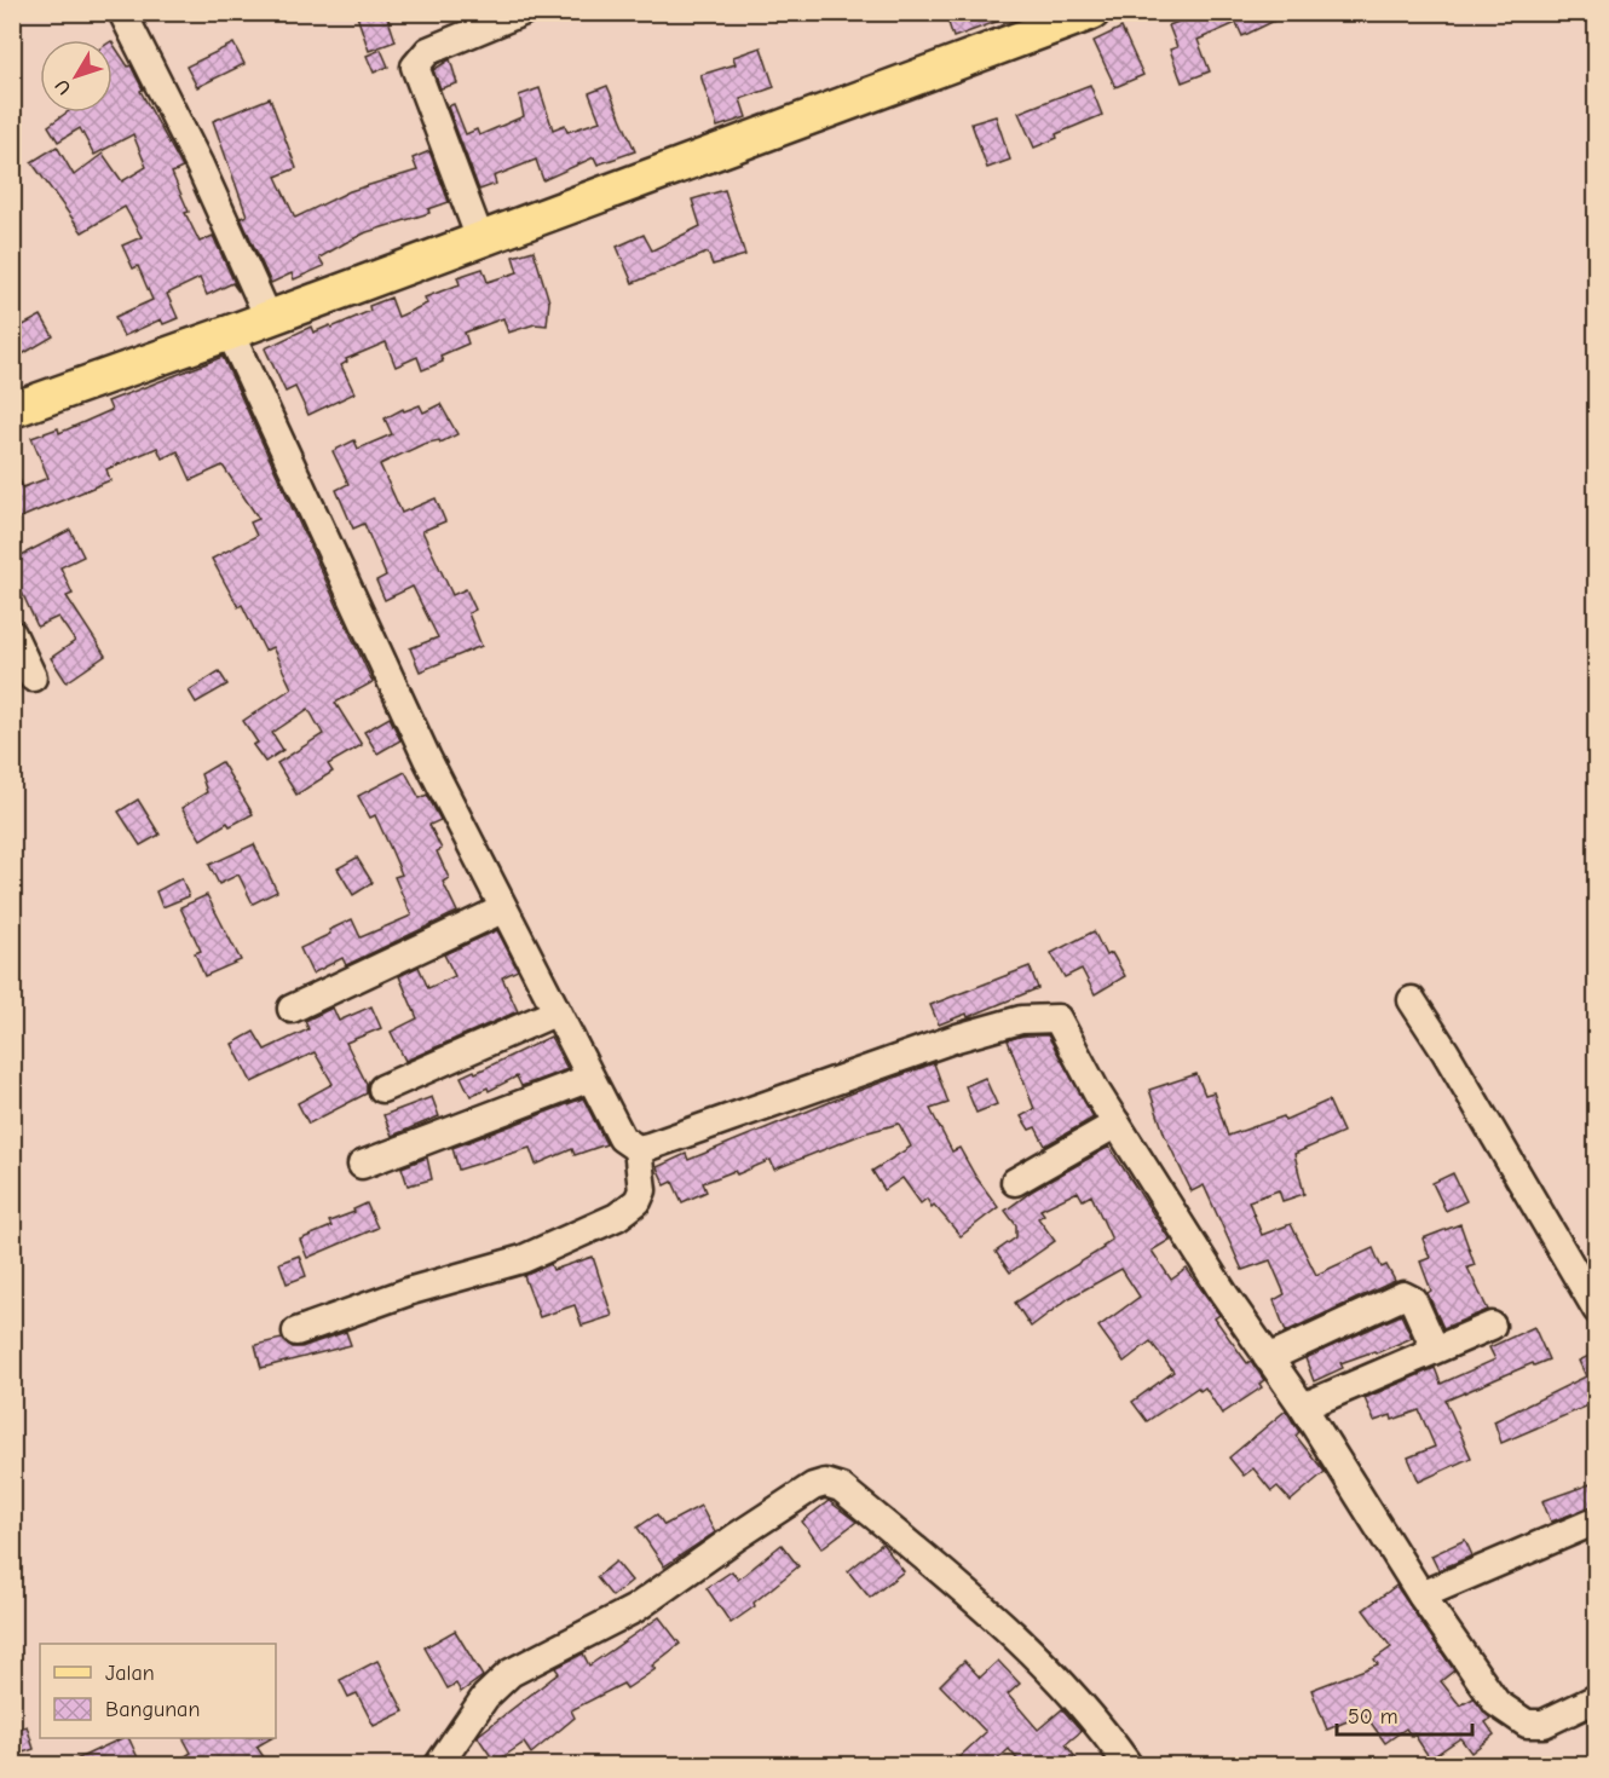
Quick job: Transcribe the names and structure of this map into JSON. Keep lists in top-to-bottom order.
{
  "legend": ["Jalan", "Bangunan"],
  "scale_bar": "50 m",
  "north": "bottom left"
}
